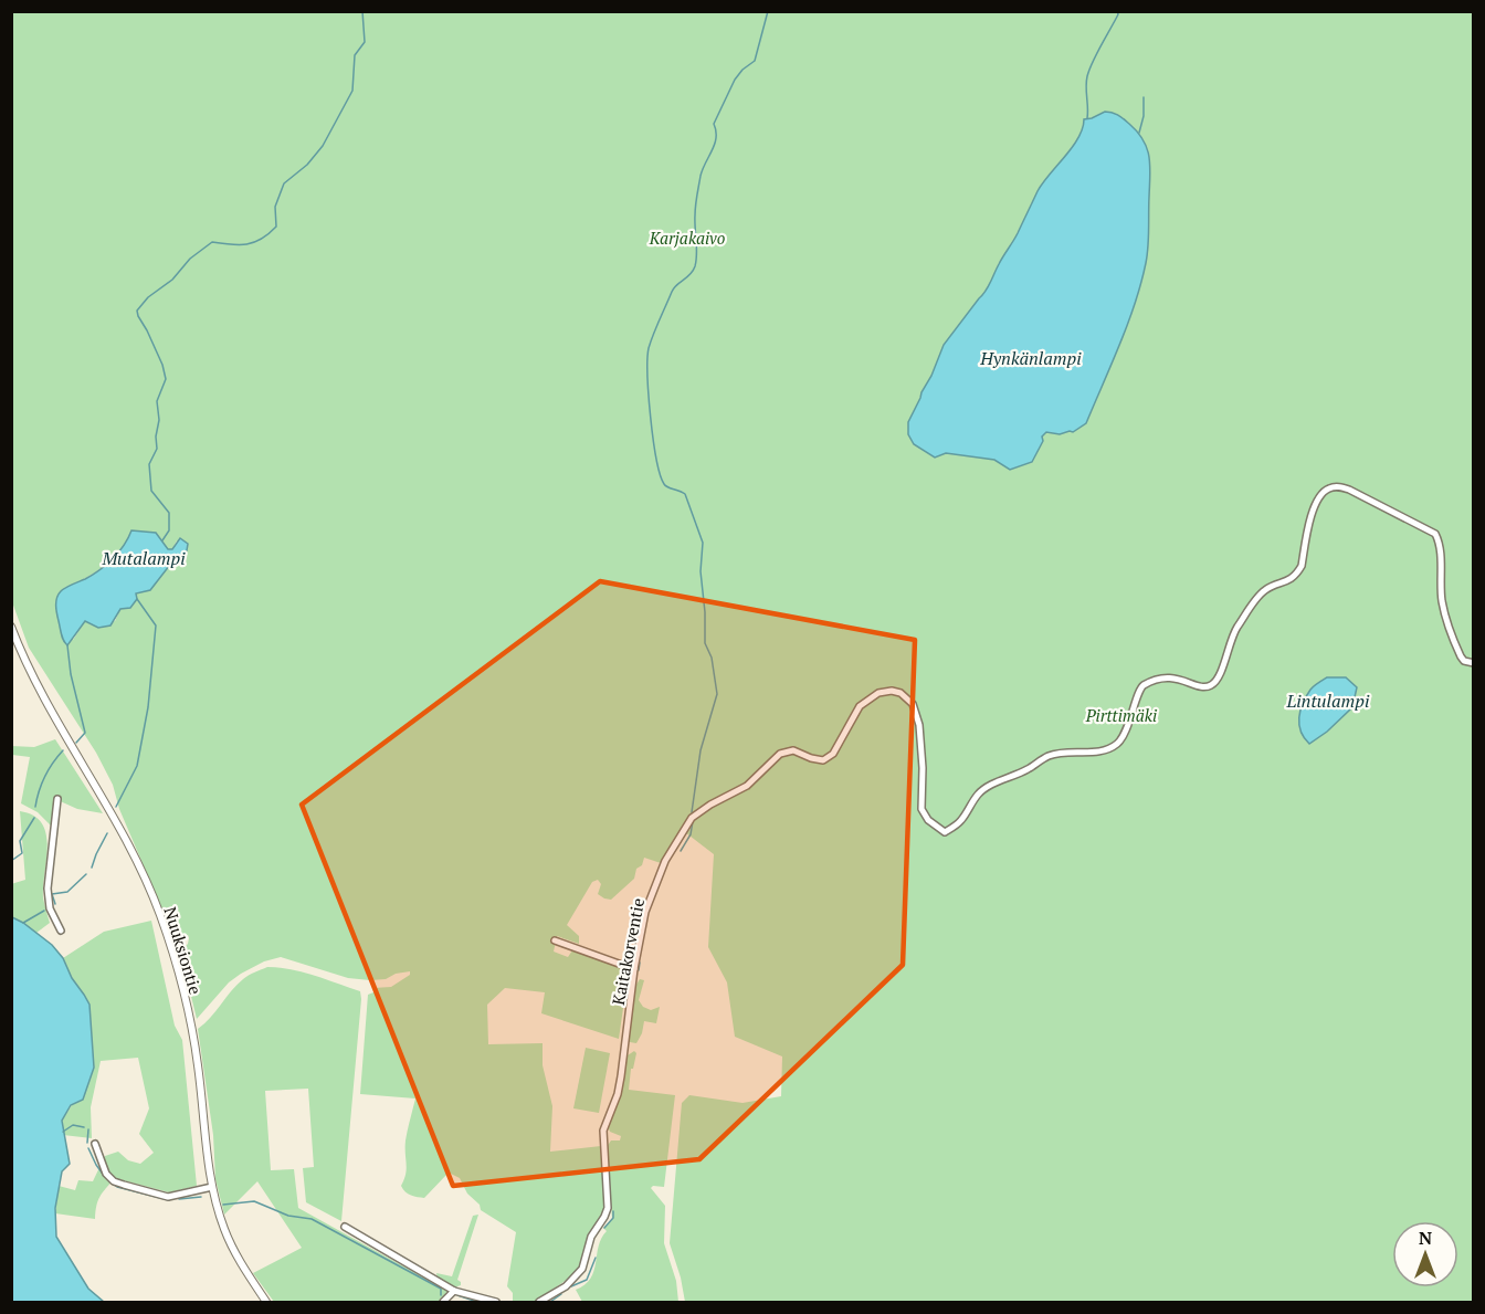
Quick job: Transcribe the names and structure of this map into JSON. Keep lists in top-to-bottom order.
{
  "streets": {
    "street": ["Nuuksiontie", "Kaitakorventie"]
  },
  "water": ["Hynkänlampi", "Mutalampi", "Lintulampi"],
  "parks": ["Karjakaivo", "Pirttimäki"],
  "north": "top"
}
